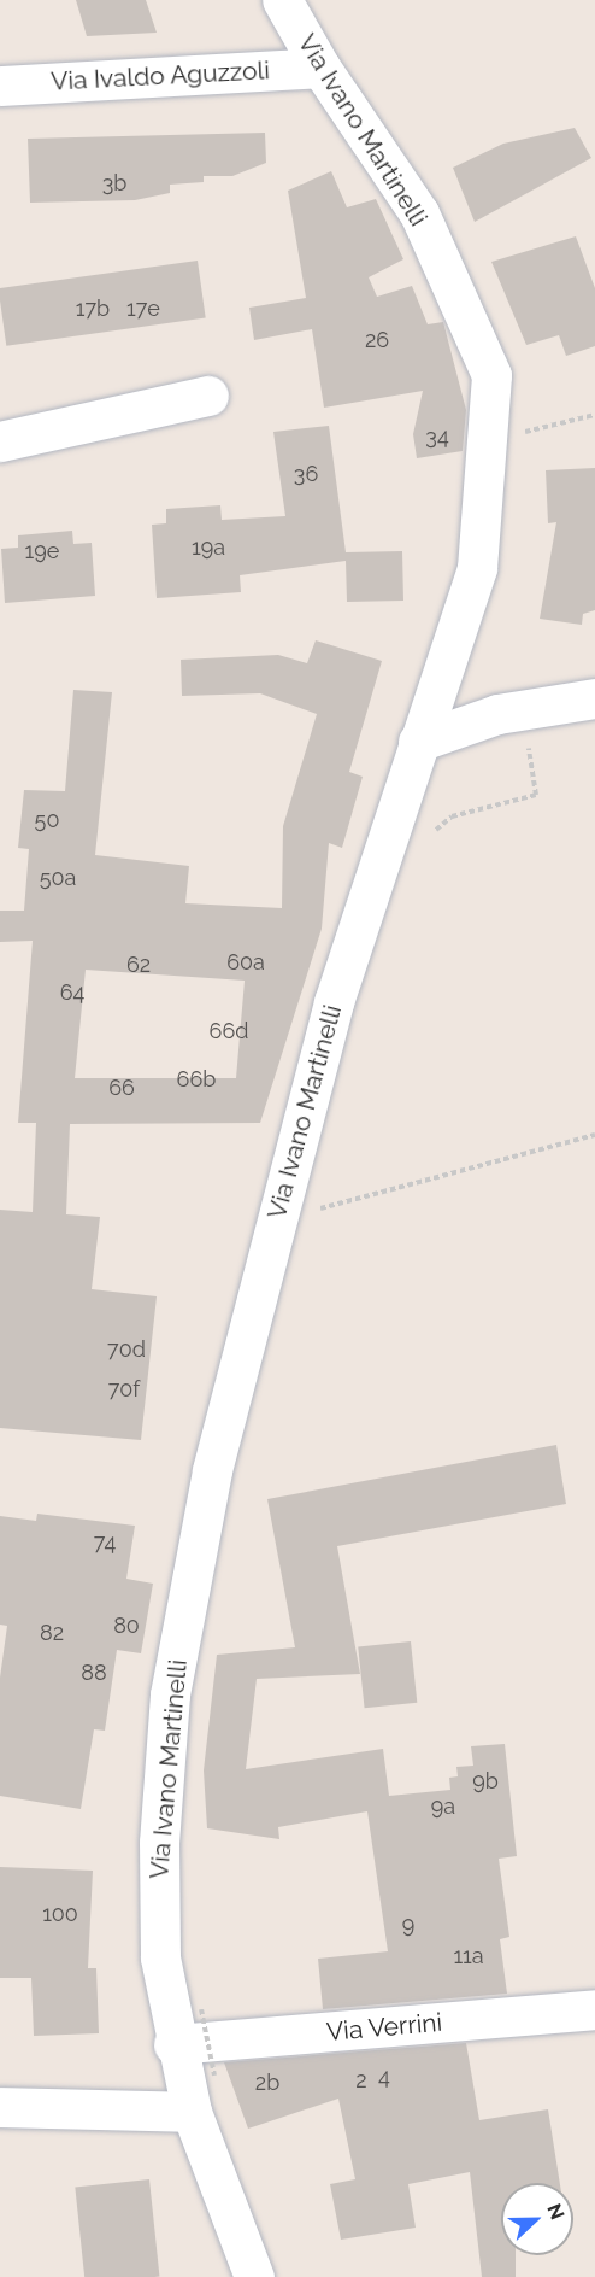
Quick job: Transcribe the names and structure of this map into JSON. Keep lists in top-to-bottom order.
{
  "streets": {
    "street": ["Via Ivaldo Aguzzoli", "Via Ivano Martinelli", "Via Verrini"]
  },
  "crossings": [
    ["Via Ivaldo Aguzzoli", "Via Ivano Martinelli"],
    ["Via Ivano Martinelli", "Via Verrini"]
  ],
  "house_numbers": [
    "3b",
    "17b",
    "17e",
    "26",
    "34",
    "36",
    "19a",
    "19e",
    "50",
    "50a",
    "60a",
    "62",
    "64",
    "66d",
    "66b",
    "66",
    "70d",
    "70f",
    "74",
    "80",
    "82",
    "88",
    "9b",
    "9a",
    "100",
    "9",
    "11a",
    "4",
    "2",
    "2b"
  ],
  "north": "right"
}
